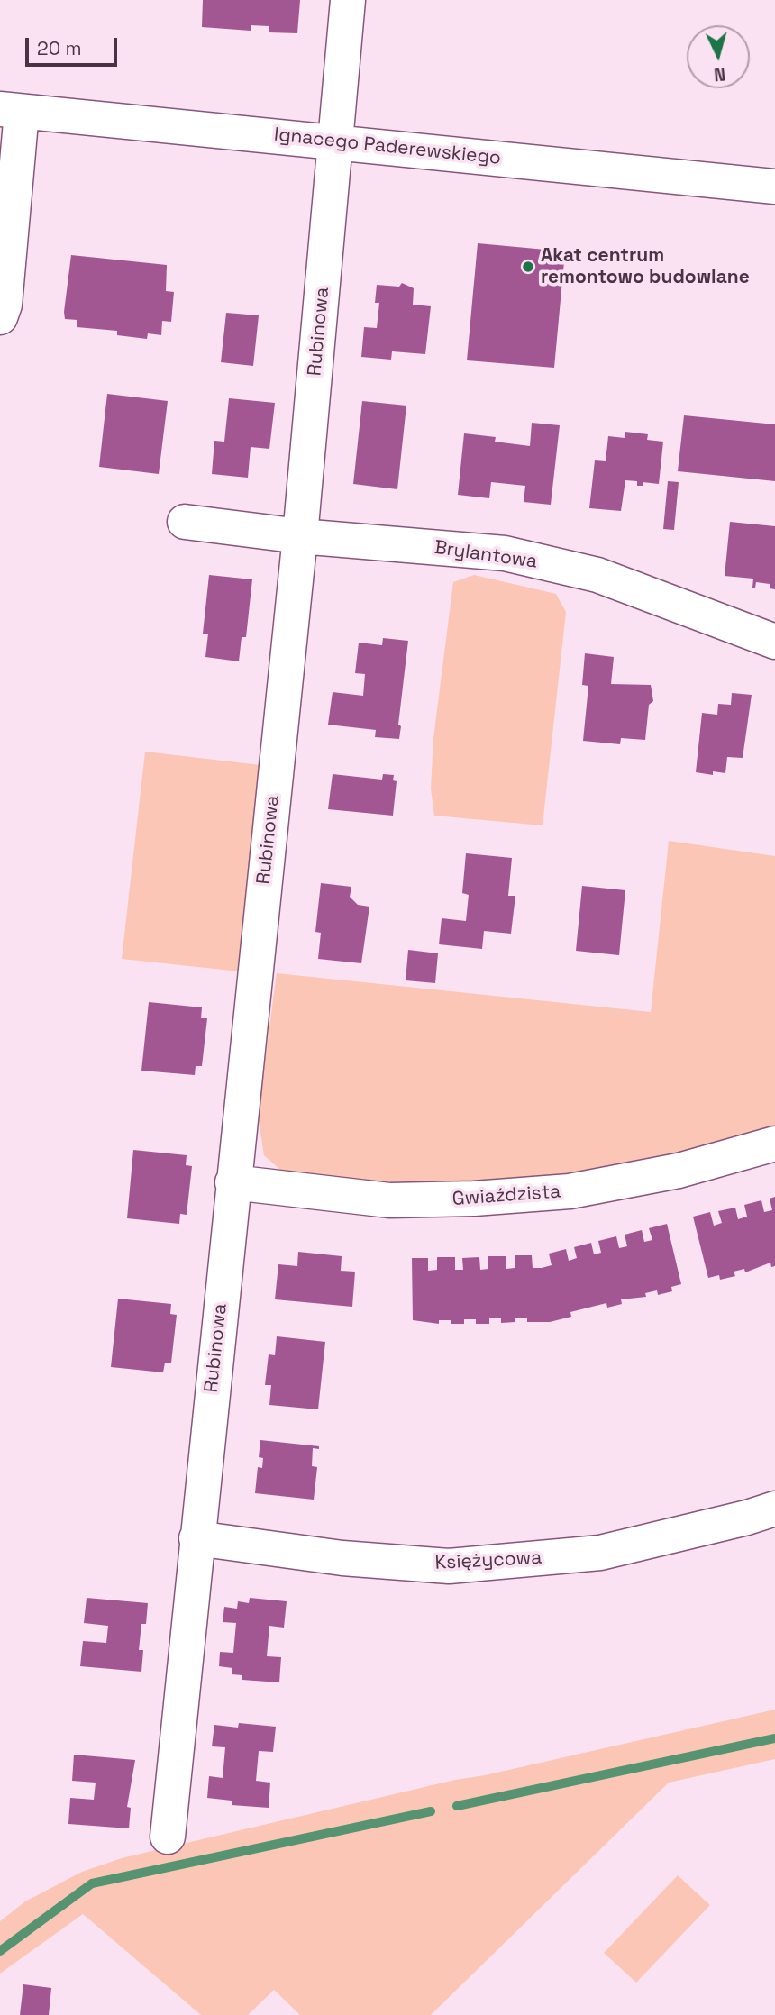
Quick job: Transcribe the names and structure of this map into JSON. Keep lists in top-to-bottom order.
{
  "streets": {
    "street": [
      "Ignacego Paderewskiego",
      "Rubinowa",
      "Brylantowa",
      "Gwiaździsta",
      "Księżycowa"
    ]
  },
  "crossings": [
    ["Ignacego Paderewskiego", "Rubinowa"],
    ["Rubinowa", "Brylantowa"],
    ["Rubinowa", "Gwiaździsta"],
    ["Rubinowa", "Księżycowa"]
  ],
  "places": ["Akat centrum remontowo budowlane"],
  "scale_bar": "20 m",
  "north": "bottom"
}
